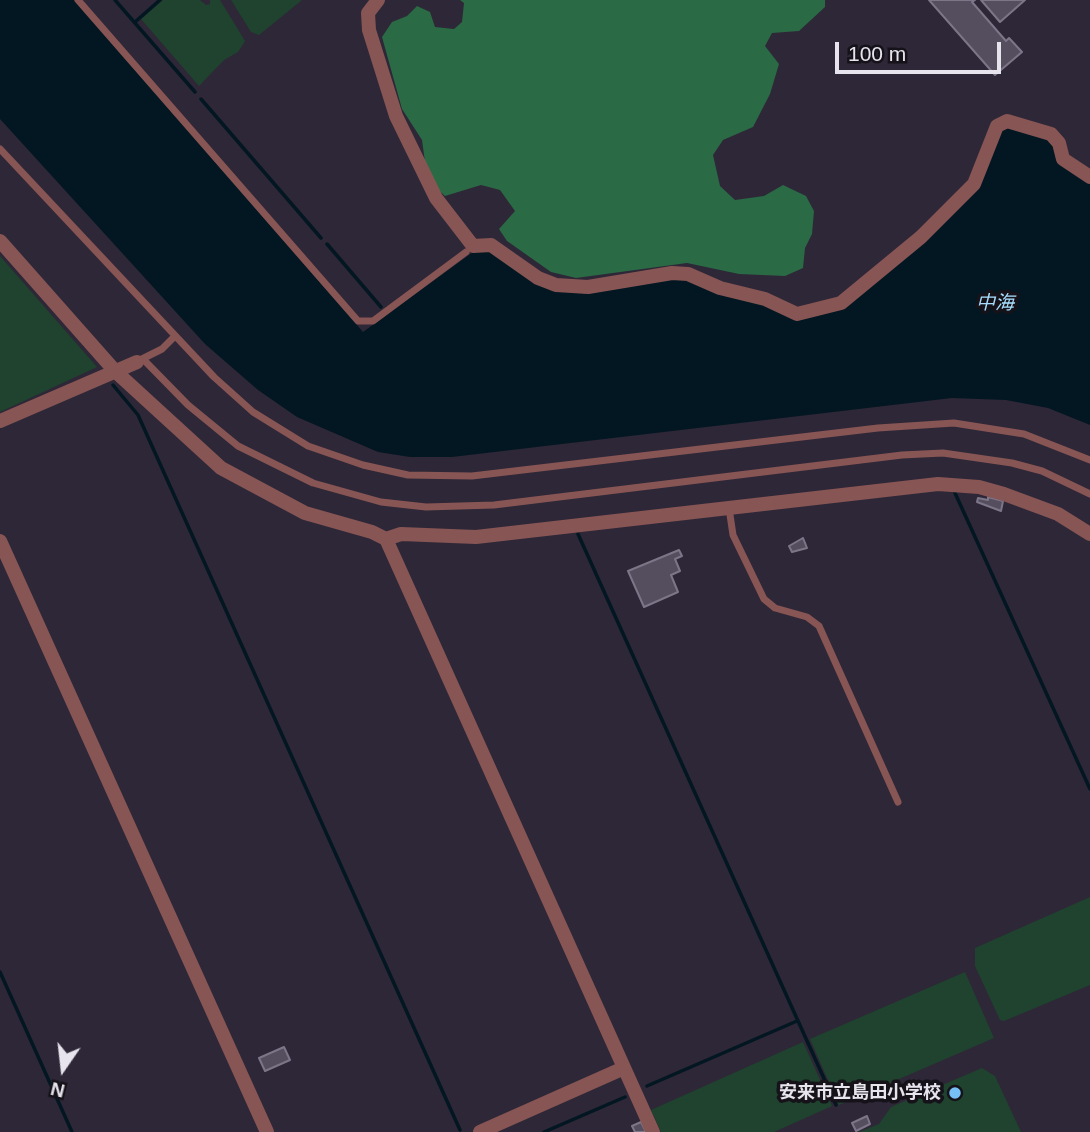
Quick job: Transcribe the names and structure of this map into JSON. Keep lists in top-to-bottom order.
{
  "water": ["中海"],
  "places": ["安来市立島田小学校"],
  "scale_bar": "100 m",
  "north": "bottom"
}
